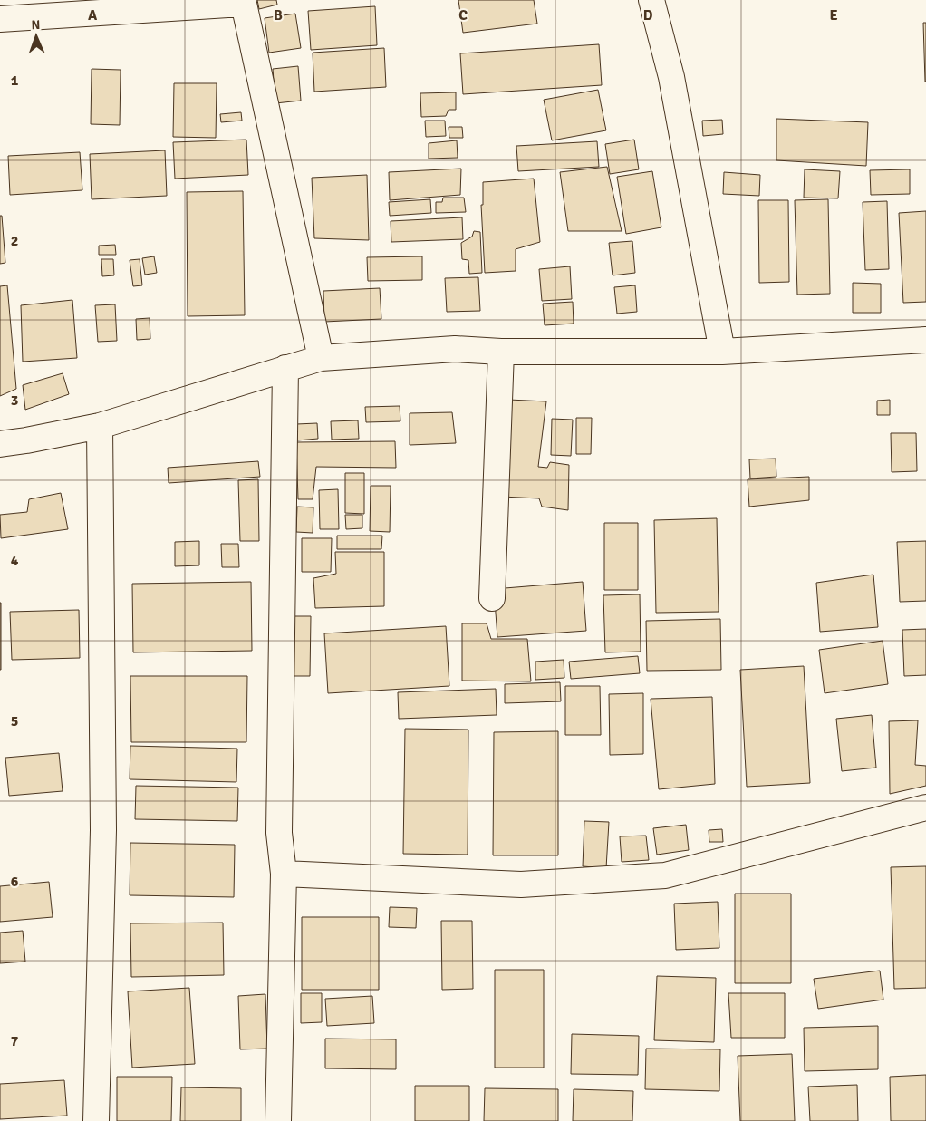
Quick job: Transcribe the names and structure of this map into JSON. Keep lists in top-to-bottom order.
{
  "north": "top",
  "grid": {
    "columns": [
      "A",
      "B",
      "C",
      "D",
      "E"
    ],
    "rows": [
      "1",
      "2",
      "3",
      "4",
      "5",
      "6",
      "7"
    ]
  }
}
